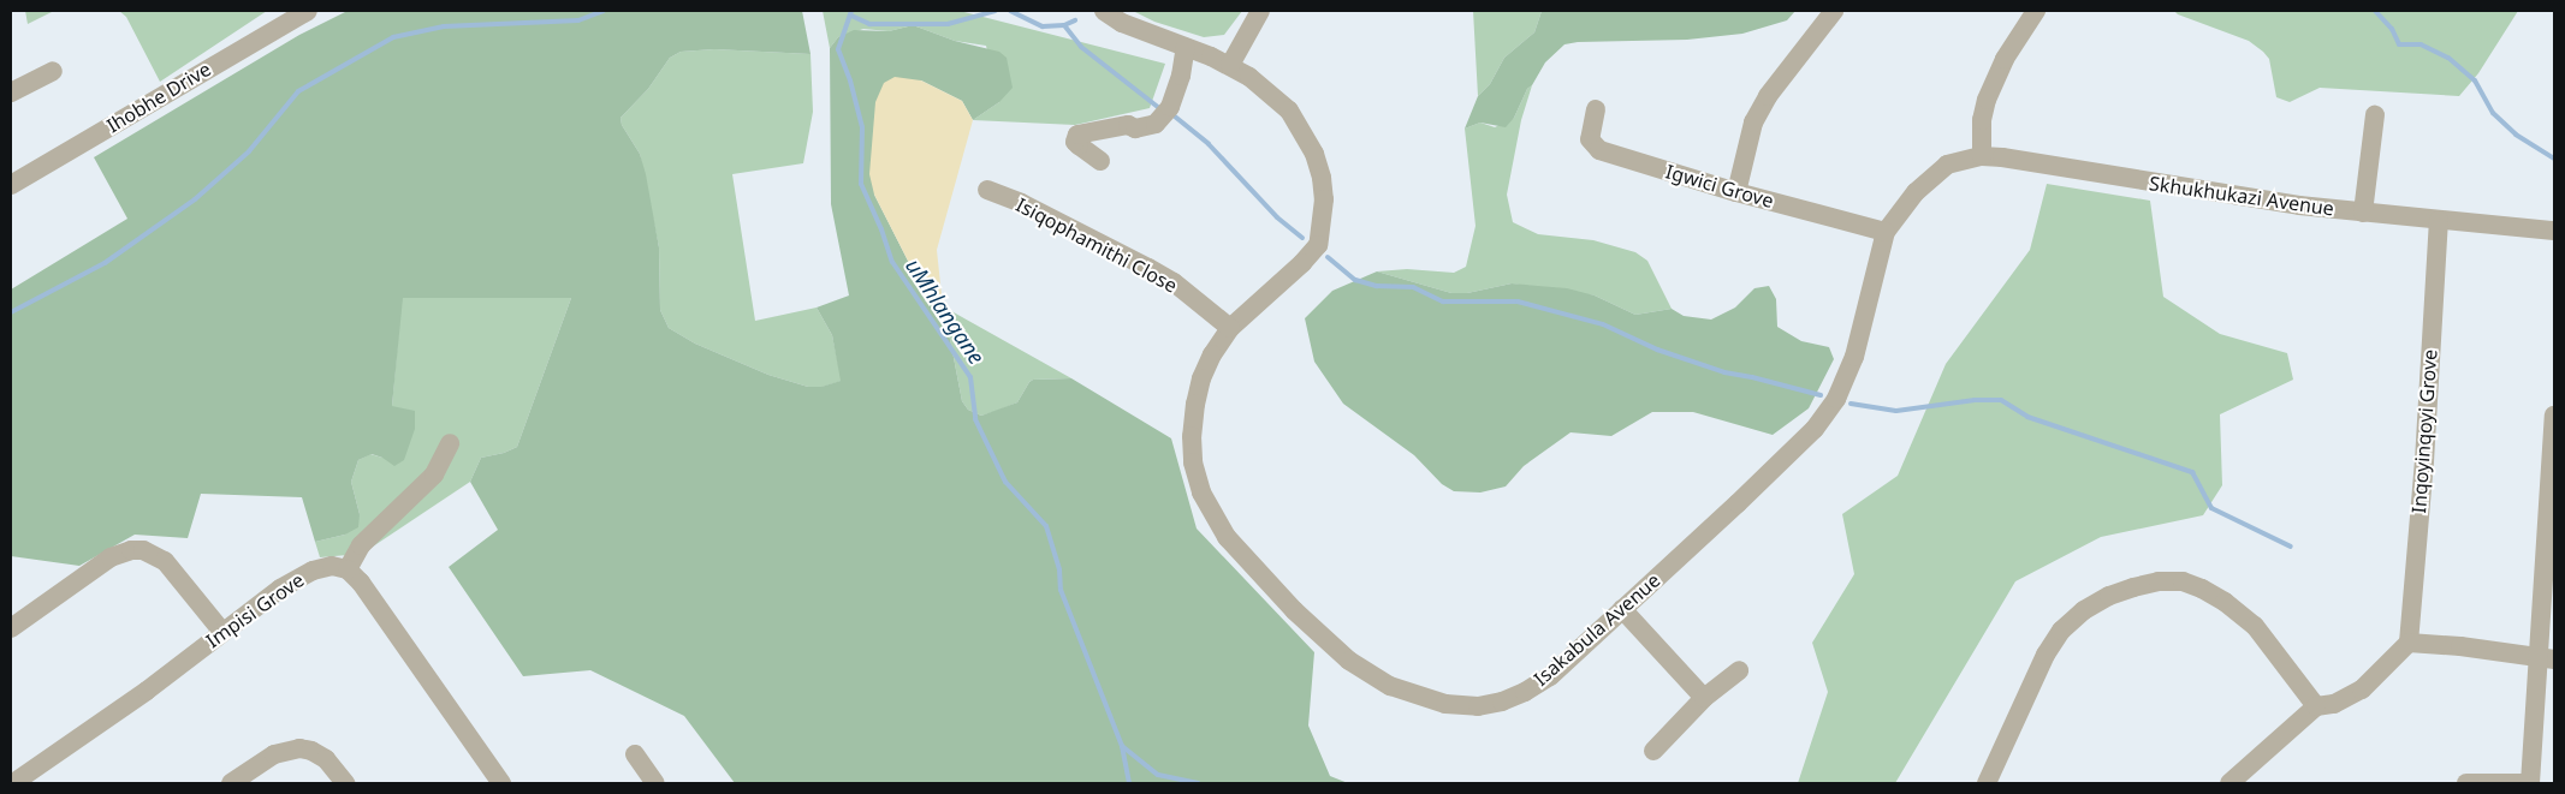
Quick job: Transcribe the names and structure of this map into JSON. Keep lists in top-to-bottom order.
{
  "streets": {
    "street": [
      "Ihobhe Drive",
      "Igwici Grove",
      "Skhukhukazi Avenue",
      "Isiqophamithi Close",
      "Inqoyinqoyi Grove",
      "Impisi Grove",
      "Isakabula Avenue"
    ]
  },
  "crossings": [
    ["Igwici Grove", "Isakabula Avenue"],
    ["Skhukhukazi Avenue", "Inqoyinqoyi Grove"],
    ["Skhukhukazi Avenue", "Isakabula Avenue"],
    ["Isiqophamithi Close", "Isakabula Avenue"]
  ],
  "water": ["uMhlangane"]
}
